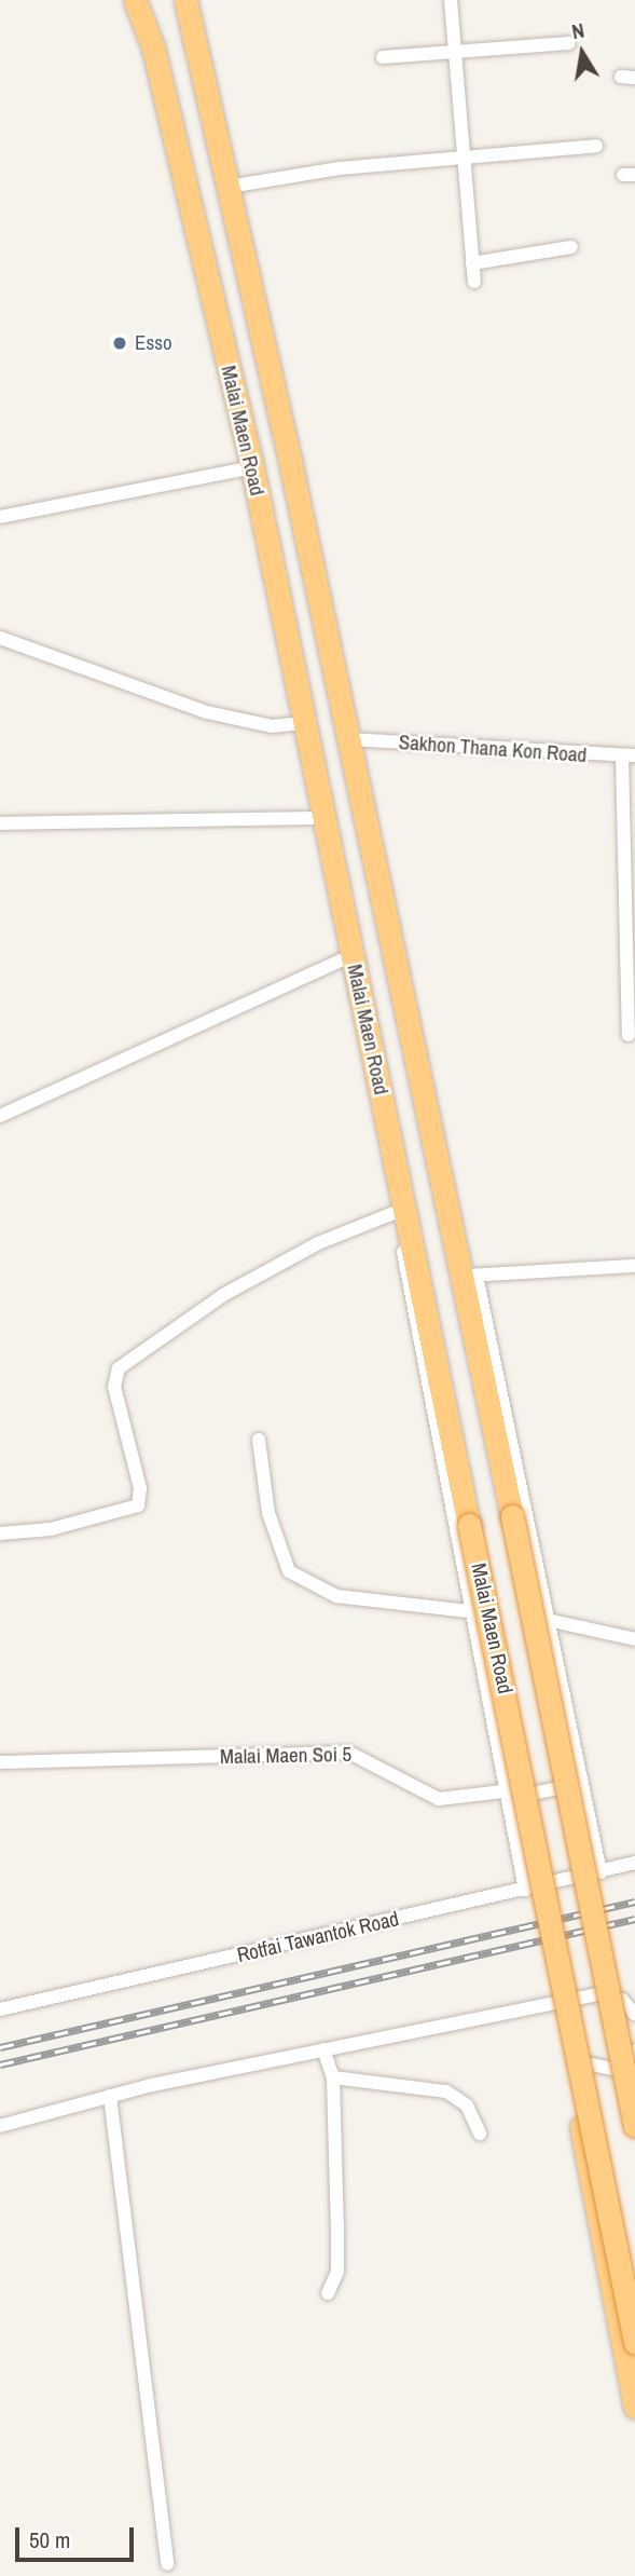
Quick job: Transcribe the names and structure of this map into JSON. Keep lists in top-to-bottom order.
{
  "streets": {
    "highway": ["Malai Maen Road"],
    "street": ["Sakhon Thana Kon Road", "Malai Maen Soi 5", "Rotfai Tawantok Road"]
  },
  "crossings": [
    ["Malai Maen Road", "Sakhon Thana Kon Road"]
  ],
  "places": ["Esso"],
  "scale_bar": "50 m",
  "north": "top"
}
